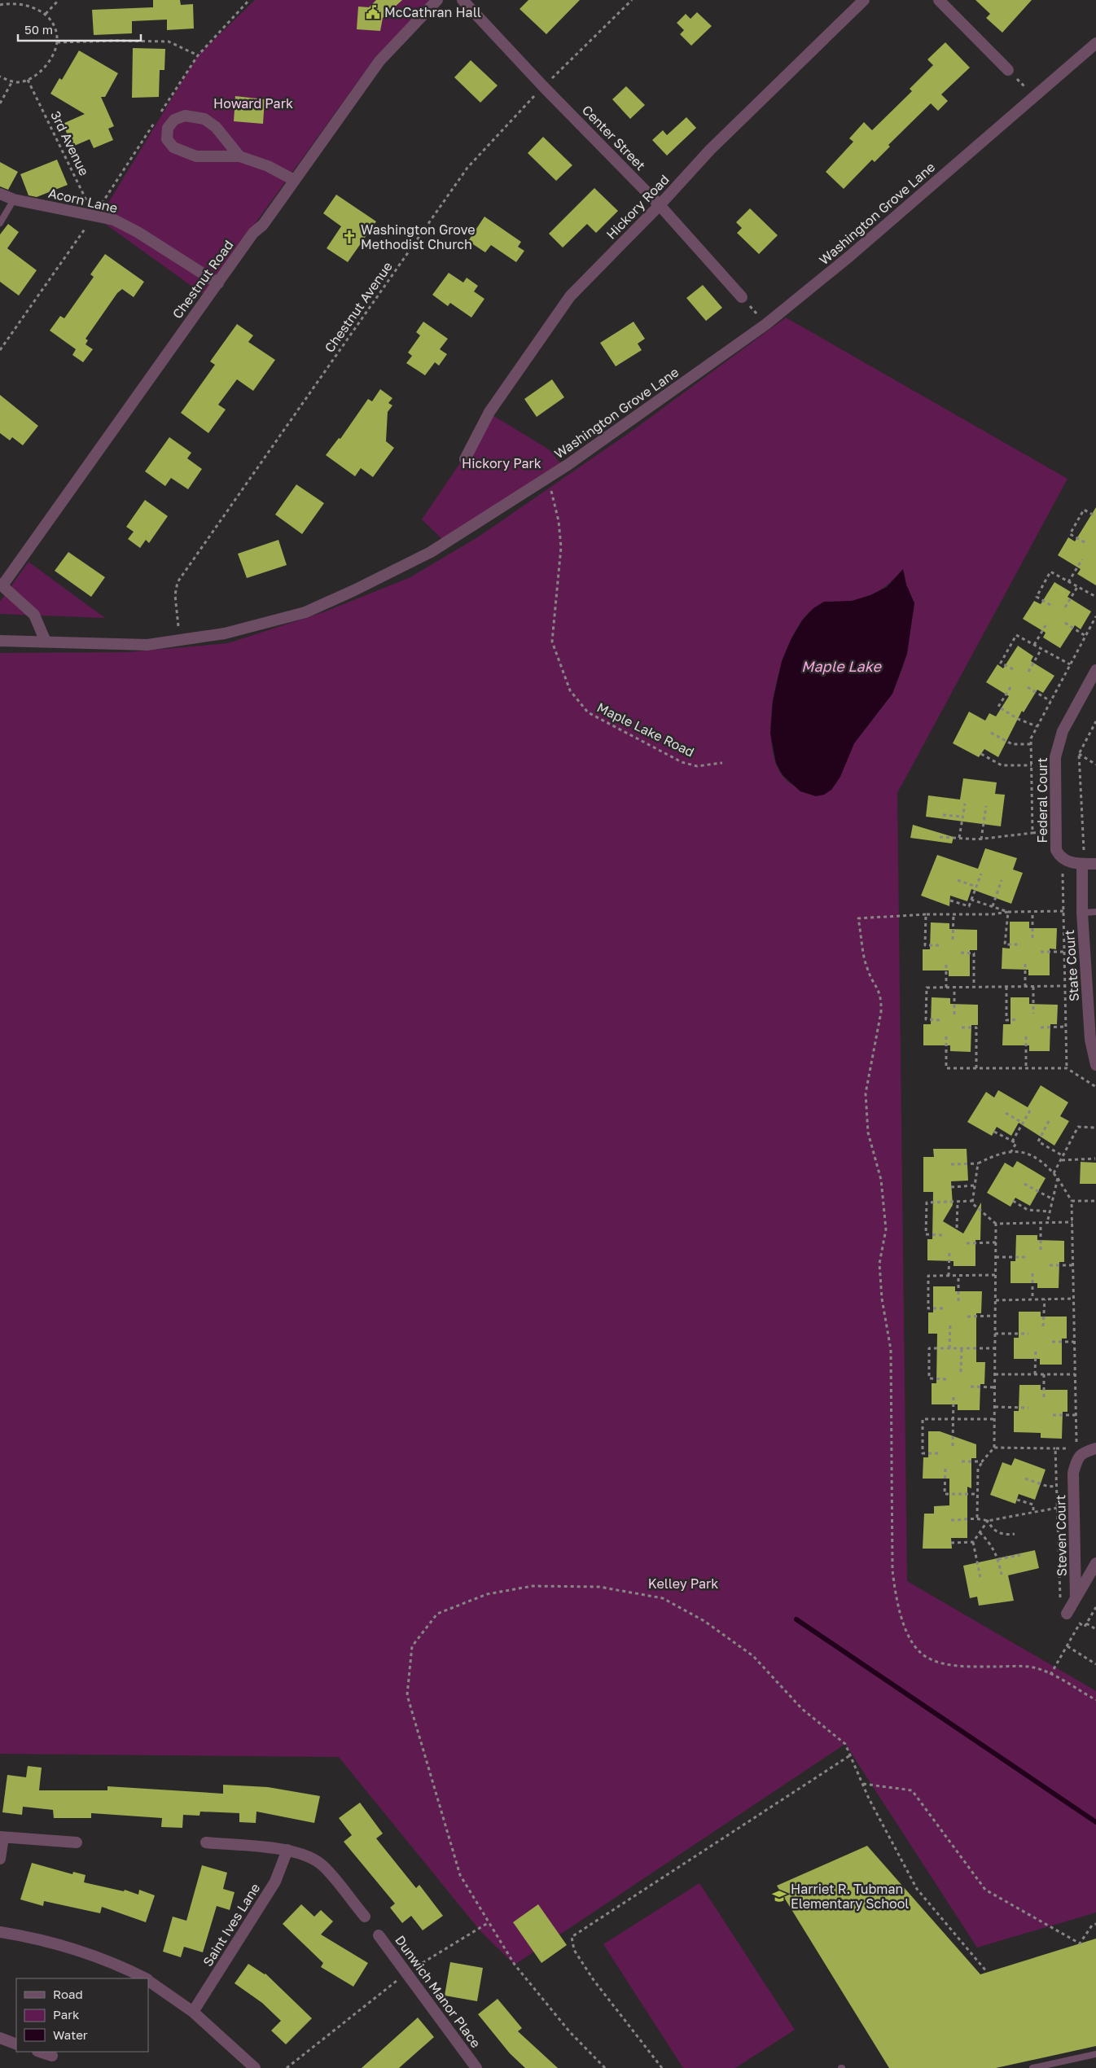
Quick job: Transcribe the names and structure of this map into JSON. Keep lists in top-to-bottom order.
{
  "streets": {
    "street": [
      "Center Street",
      "Acorn Lane",
      "Hickory Road",
      "Washington Grove Lane",
      "Chestnut Road",
      "Federal Court",
      "State Court",
      "Steven Court",
      "Saint Ives Lane",
      "Dunwich Manor Place"
    ],
    "path": ["3rd Avenue", "Chestnut Avenue", "Maple Lake Road"]
  },
  "crossings": [
    ["Center Street", "Hickory Road"],
    ["Center Street", "Chestnut Avenue"],
    ["3rd Avenue", "Acorn Lane"],
    ["Acorn Lane", "Chestnut Road"],
    ["Washington Grove Lane", "Chestnut Avenue"],
    ["Washington Grove Lane", "Maple Lake Road"],
    ["Federal Court", "State Court"]
  ],
  "water": ["Maple Lake"],
  "parks": ["Howard Park", "Hickory Park", "Kelley Park"],
  "places": {
    "public building": ["McCathran Hall"],
    "church": ["Washington Grove Methodist Church"],
    "school or university": ["Harriet R. Tubman Elementary School"]
  },
  "legend": ["Road", "Park", "Water"],
  "scale_bar": "50 m"
}
